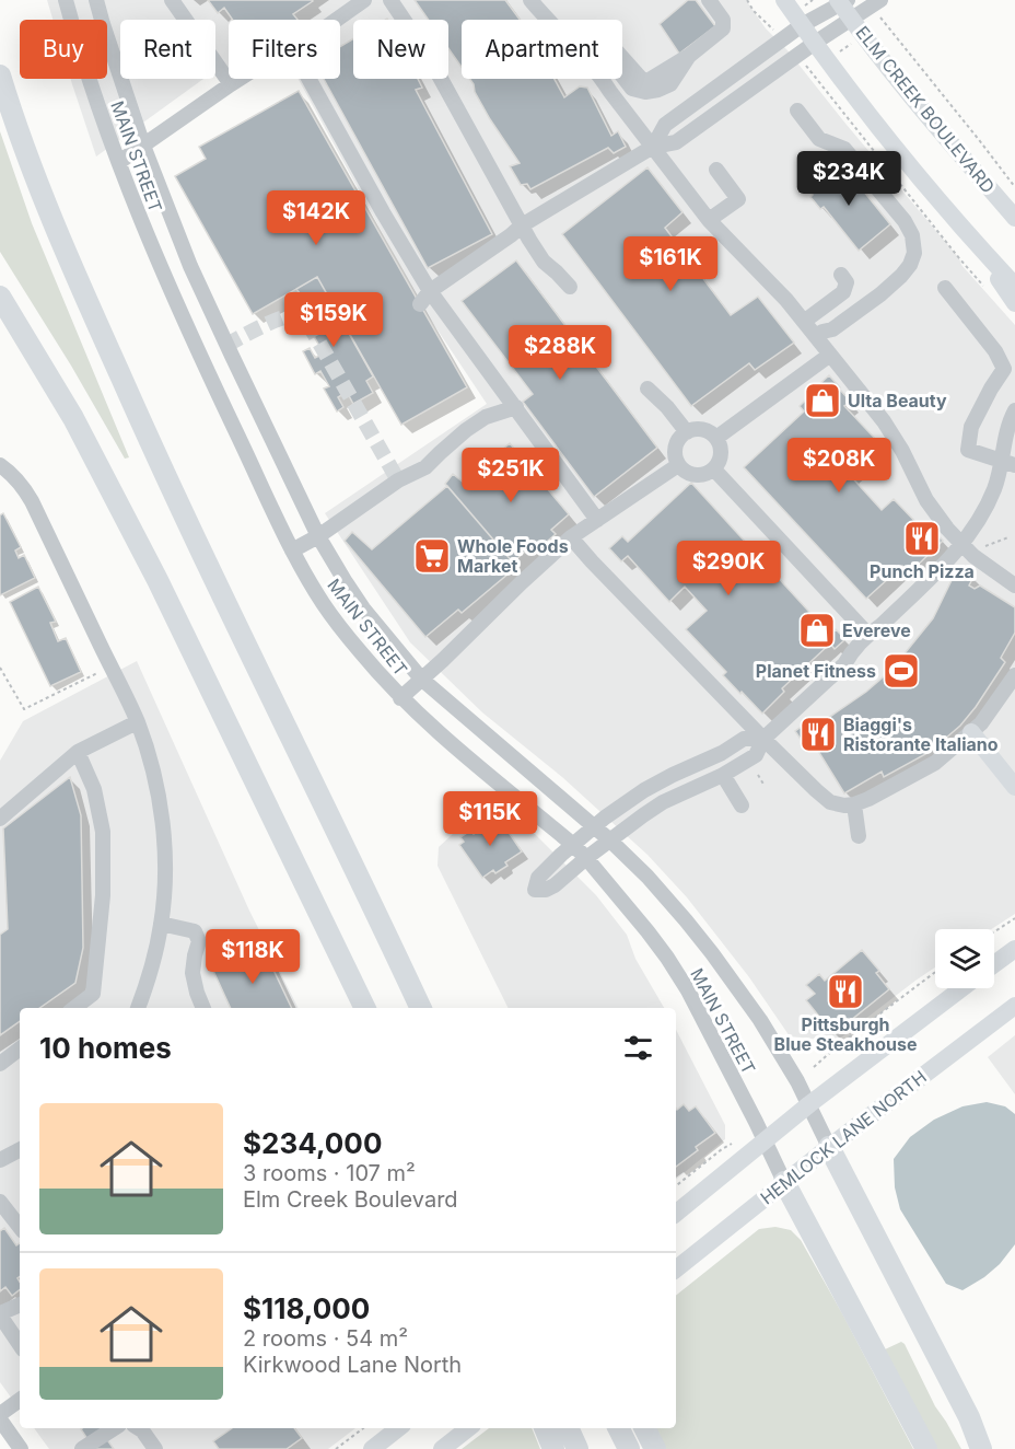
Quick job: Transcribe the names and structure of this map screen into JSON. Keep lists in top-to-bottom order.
{
  "streets": {
    "main road": ["ELM CREEK BOULEVARD", "HEMLOCK LANE NORTH"],
    "street": ["MAIN STREET"]
  },
  "crossings": [
    ["MAIN STREET", "HEMLOCK LANE NORTH"]
  ],
  "places": {
    "shop": ["Ulta Beauty", "Evereve"],
    "restaurant": ["Punch Pizza", "Biaggi's Ristorante Italiano", "Pittsburgh Blue Steakhouse"],
    "supermarket": ["Whole Foods Market"],
    "sports": ["Planet Fitness"]
  },
  "page": {
    "chip": [
      "Buy",
      "Rent",
      "Filters",
      "New",
      "Apartment"
    ],
    "price": [
      "$234K",
      "$142K",
      "$161K",
      "$159K",
      "$288K",
      "$208K",
      "$251K",
      "$290K",
      "$115K",
      "$118K"
    ],
    "heading": "10 homes",
    "list": [
      {
        "name": "$234,000",
        "note": "3 rooms · 107 m² · Elm Creek Boulevard"
      },
      {
        "name": "$118,000",
        "note": "2 rooms · 54 m² · Kirkwood Lane North"
      }
    ]
  }
}
